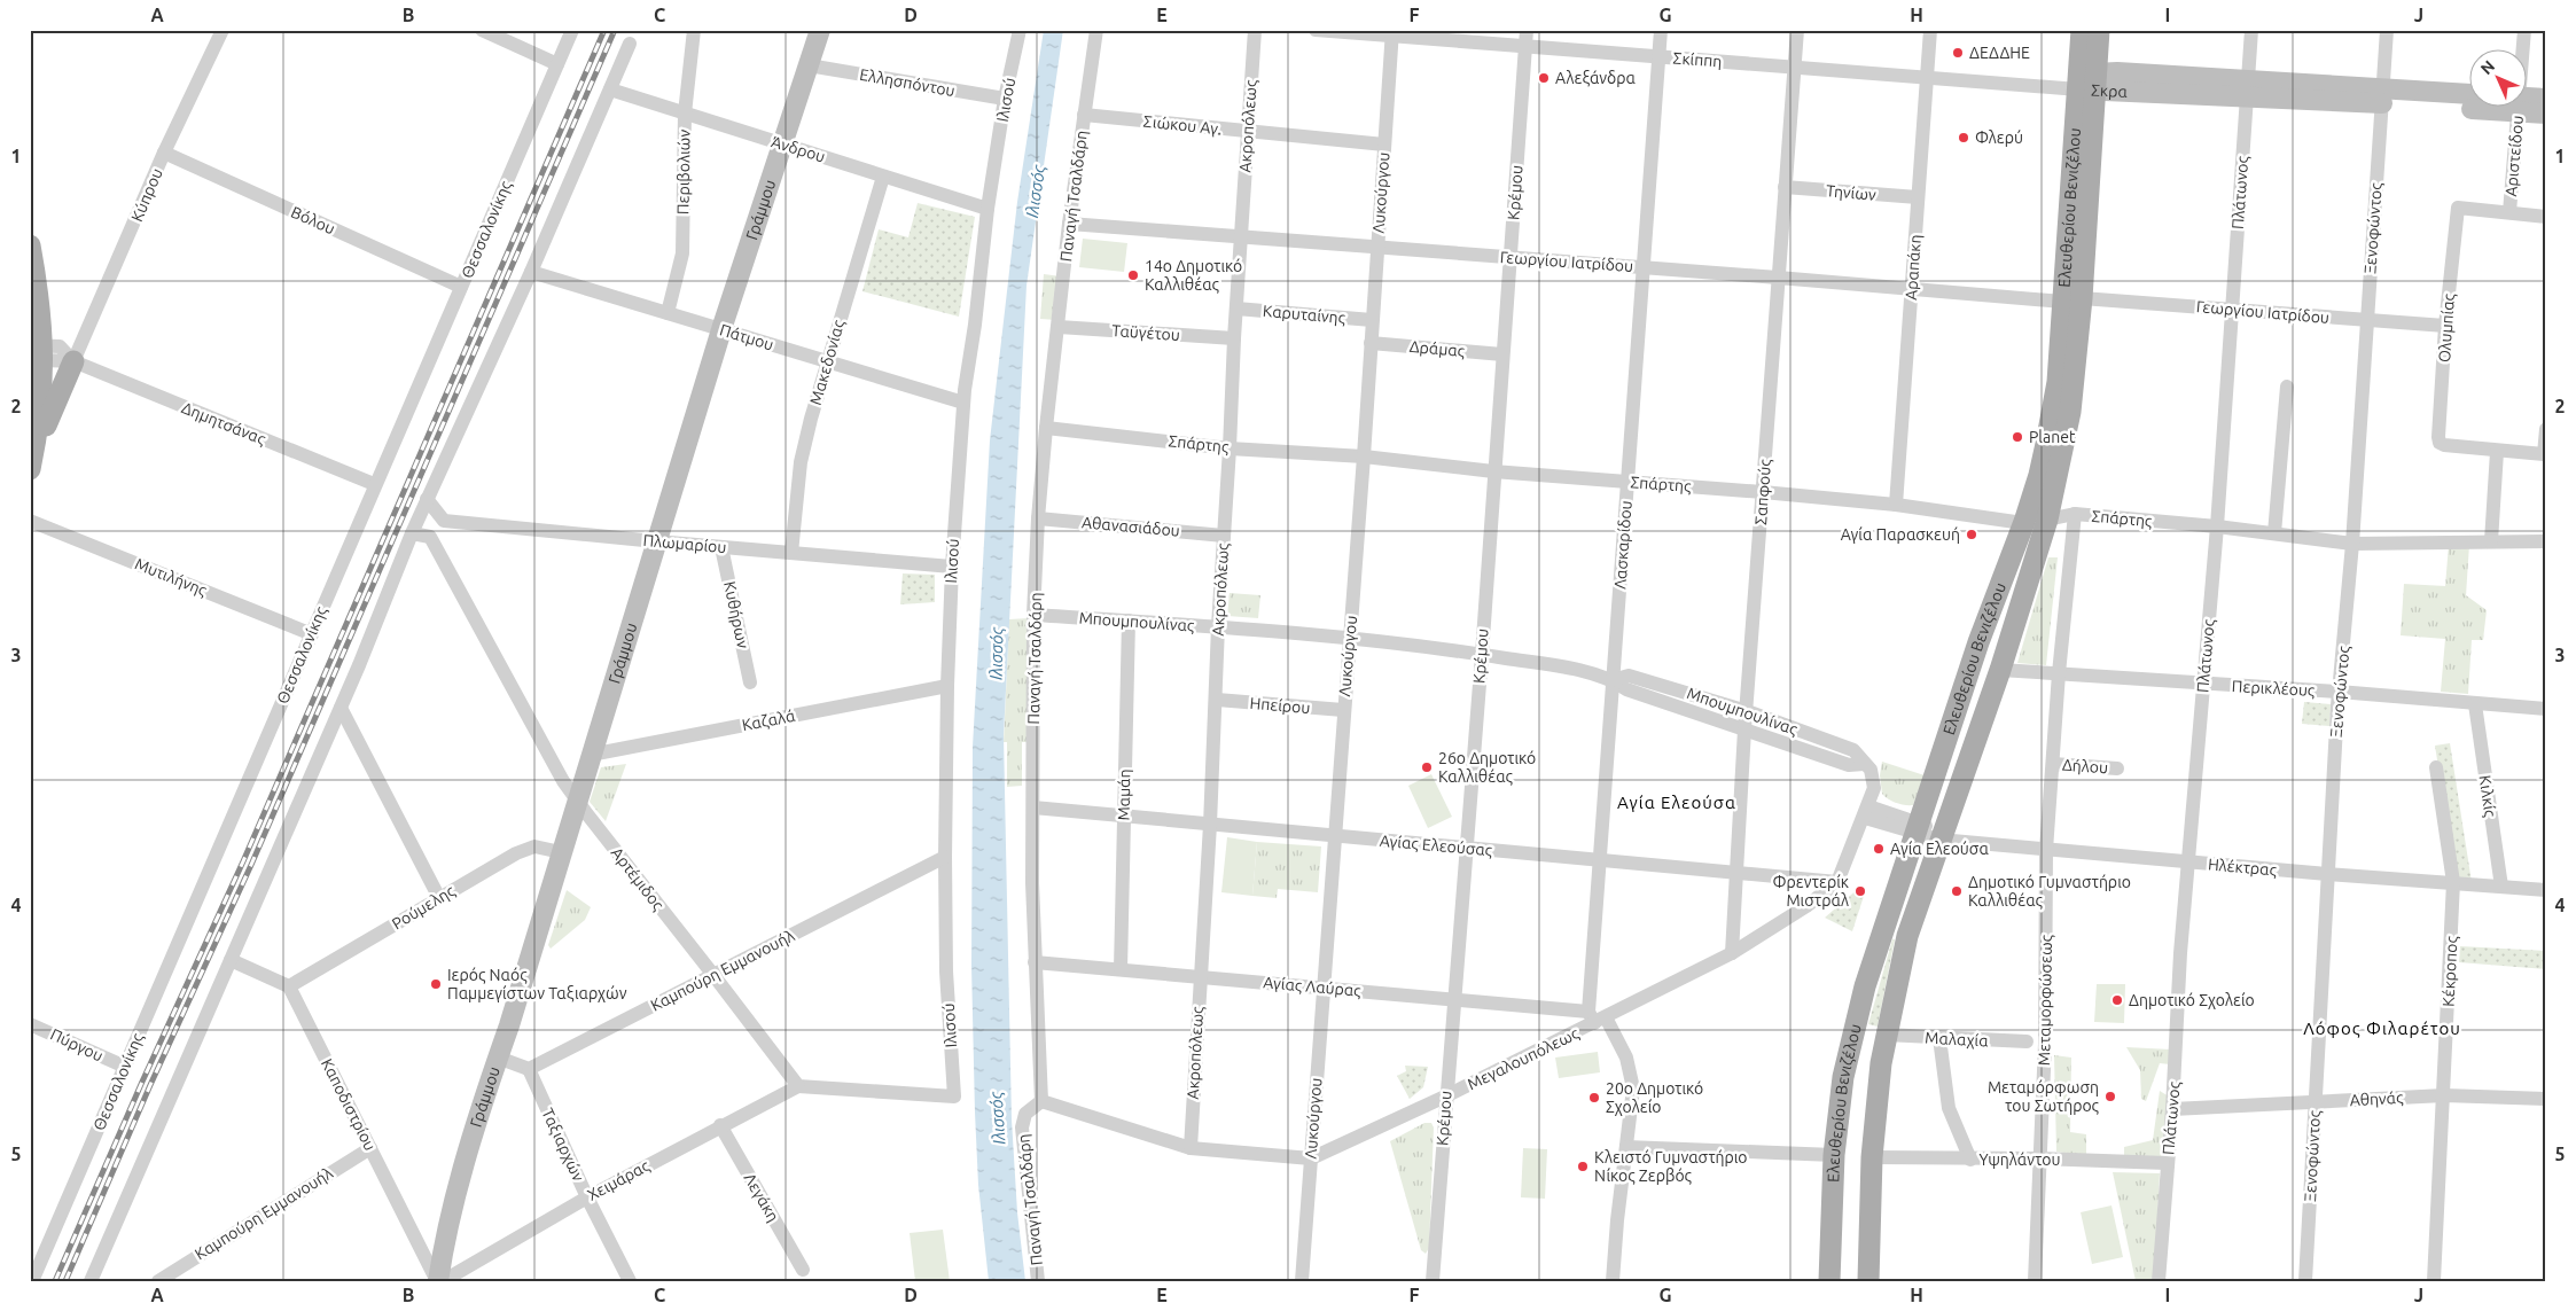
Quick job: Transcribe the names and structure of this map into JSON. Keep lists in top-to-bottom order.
{
  "streets": {
    "main road": ["Ελευθερίου Βενιζέλου"],
    "street": [
      "Σκίππη",
      "Ελλησπόντου",
      "Σκρα",
      "Ιλισού",
      "Σιώκου Αγ.",
      "Ακροπόλεως",
      "Άνδρου",
      "Αριστείδου",
      "Περιβολιών",
      "Λυκούργου",
      "Κρέμου",
      "Τηνίων",
      "Πλάτωνος",
      "Κύπρου",
      "Παναγή Τσαλδάρη",
      "Γράμμου",
      "Βόλου",
      "Ξενοφώντος",
      "Θεσσαλονίκης",
      "Γεωργίου Ιατρίδου",
      "Αραπάκη",
      "Καρυταίνης",
      "Ολυμπίας",
      "Ταϋγέτου",
      "Πάτμου",
      "Δράμας",
      "Μακεδονίας",
      "Δημητσάνας",
      "Σπάρτης",
      "Σαπφούς",
      "Αθανασιάδου",
      "Πλωμαρίου",
      "Λασκαρίδου",
      "Μυτιλήνης",
      "Κυθήρων",
      "Μπουμπουλίνας",
      "Περικλέους",
      "Ηπείρου",
      "Καζαλά",
      "Δήλου",
      "Μαμάη",
      "Κιλκίς",
      "Αγίας Ελεούσας",
      "Ηλέκτρας",
      "Αρτέμιδος",
      "Ρούμελης",
      "Καμπούρη Εμμανουήλ",
      "Κέκροπος",
      "Αγίας Λαύρας",
      "Μεταμορφώσεως",
      "Μαλαχία",
      "Πύργου",
      "Μεγαλουπόλεως",
      "Αθηνάς",
      "Καποδιστρίου",
      "Ταξιαρχών",
      "Υψηλάντου",
      "Χειμάρας",
      "Λεγάκη"
    ]
  },
  "crossings": [
    ["Σκίππη", "Σκρα"],
    ["Σκίππη", "Λυκούργου"],
    ["Σκίππη", "Κρέμου"],
    ["Σκίππη", "Ελευθερίου Βενιζέλου"],
    ["Σκίππη", "Αραπάκη"],
    ["Σκίππη", "Σαπφούς"],
    ["Σκίππη", "Λασκαρίδου"],
    ["Ελλησπόντου", "Ιλισού"],
    ["Ελλησπόντου", "Γράμμου"],
    ["Σκρα", "Πλάτωνος"],
    ["Σκρα", "Ελευθερίου Βενιζέλου"],
    ["Σκρα", "Ξενοφώντος"],
    ["Ιλισού", "Άνδρου"],
    ["Ιλισού", "Πάτμου"],
    ["Ιλισού", "Πλωμαρίου"],
    ["Ιλισού", "Καζαλά"],
    ["Ιλισού", "Αρτέμιδος"],
    ["Ιλισού", "Καμπούρη Εμμανουήλ"],
    ["Ιλισού", "Χειμάρας"],
    ["Σιώκου Αγ.", "Ακροπόλεως"],
    ["Σιώκου Αγ.", "Λυκούργου"],
    ["Σιώκου Αγ.", "Παναγή Τσαλδάρη"],
    ["Ακροπόλεως", "Γεωργίου Ιατρίδου"],
    ["Ακροπόλεως", "Καρυταίνης"],
    ["Ακροπόλεως", "Ταϋγέτου"],
    ["Ακροπόλεως", "Σπάρτης"],
    ["Ακροπόλεως", "Αθανασιάδου"],
    ["Ακροπόλεως", "Μπουμπουλίνας"],
    ["Ακροπόλεως", "Ηπείρου"],
    ["Ακροπόλεως", "Αγίας Ελεούσας"],
    ["Ακροπόλεως", "Αγίας Λαύρας"],
    ["Ακροπόλεως", "Μεγαλουπόλεως"],
    ["Άνδρου", "Περιβολιών"],
    ["Άνδρου", "Γράμμου"],
    ["Άνδρου", "Μακεδονίας"],
    ["Αριστείδου", "Ολυμπίας"],
    ["Περιβολιών", "Πάτμου"],
    ["Λυκούργου", "Γεωργίου Ιατρίδου"],
    ["Λυκούργου", "Καρυταίνης"],
    ["Λυκούργου", "Δράμας"],
    ["Λυκούργου", "Σπάρτης"],
    ["Λυκούργου", "Μπουμπουλίνας"],
    ["Λυκούργου", "Ηπείρου"],
    ["Λυκούργου", "Αγίας Ελεούσας"],
    ["Λυκούργου", "Αγίας Λαύρας"],
    ["Λυκούργου", "Μεγαλουπόλεως"],
    ["Κρέμου", "Γεωργίου Ιατρίδου"],
    ["Κρέμου", "Δράμας"],
    ["Κρέμου", "Σπάρτης"],
    ["Κρέμου", "Μπουμπουλίνας"],
    ["Κρέμου", "Αγίας Ελεούσας"],
    ["Κρέμου", "Αγίας Λαύρας"],
    ["Κρέμου", "Μεγαλουπόλεως"],
    ["Τηνίων", "Αραπάκη"],
    ["Τηνίων", "Σαπφούς"],
    ["Πλάτωνος", "Γεωργίου Ιατρίδου"],
    ["Πλάτωνος", "Σπάρτης"],
    ["Πλάτωνος", "Περικλέους"],
    ["Πλάτωνος", "Ηλέκτρας"],
    ["Πλάτωνος", "Αθηνάς"],
    ["Πλάτωνος", "Υψηλάντου"],
    ["Κύπρου", "Βόλου"],
    ["Κύπρου", "Δημητσάνας"],
    ["Παναγή Τσαλδάρη", "Γεωργίου Ιατρίδου"],
    ["Παναγή Τσαλδάρη", "Ταϋγέτου"],
    ["Παναγή Τσαλδάρη", "Σπάρτης"],
    ["Παναγή Τσαλδάρη", "Αθανασιάδου"],
    ["Παναγή Τσαλδάρη", "Μπουμπουλίνας"],
    ["Παναγή Τσαλδάρη", "Αγίας Ελεούσας"],
    ["Παναγή Τσαλδάρη", "Αγίας Λαύρας"],
    ["Παναγή Τσαλδάρη", "Μεγαλουπόλεως"],
    ["Ελευθερίου Βενιζέλου", "Γεωργίου Ιατρίδου"],
    ["Ελευθερίου Βενιζέλου", "Σπάρτης"],
    ["Ελευθερίου Βενιζέλου", "Περικλέους"],
    ["Ελευθερίου Βενιζέλου", "Ηλέκτρας"],
    ["Ελευθερίου Βενιζέλου", "Μαλαχία"],
    ["Ελευθερίου Βενιζέλου", "Υψηλάντου"],
    ["Γράμμου", "Πάτμου"],
    ["Γράμμου", "Πλωμαρίου"],
    ["Γράμμου", "Καζαλά"],
    ["Γράμμου", "Αρτέμιδος"],
    ["Γράμμου", "Ρούμελης"],
    ["Γράμμου", "Καποδιστρίου"],
    ["Βόλου", "Θεσσαλονίκης"],
    ["Ξενοφώντος", "Γεωργίου Ιατρίδου"],
    ["Ξενοφώντος", "Σπάρτης"],
    ["Ξενοφώντος", "Περικλέους"],
    ["Ξενοφώντος", "Ηλέκτρας"],
    ["Ξενοφώντος", "Αθηνάς"],
    ["Θεσσαλονίκης", "Δημητσάνας"],
    ["Θεσσαλονίκης", "Μυτιλήνης"],
    ["Θεσσαλονίκης", "Πύργου"],
    ["Γεωργίου Ιατρίδου", "Αραπάκη"],
    ["Γεωργίου Ιατρίδου", "Ολυμπίας"],
    ["Γεωργίου Ιατρίδου", "Σαπφούς"],
    ["Γεωργίου Ιατρίδου", "Λασκαρίδου"],
    ["Αραπάκη", "Σπάρτης"],
    ["Πάτμου", "Μακεδονίας"],
    ["Μακεδονίας", "Πλωμαρίου"],
    ["Σπάρτης", "Σαπφούς"],
    ["Σπάρτης", "Λασκαρίδου"],
    ["Σπάρτης", "Μεταμορφώσεως"],
    ["Σαπφούς", "Μπουμπουλίνας"],
    ["Σαπφούς", "Αγίας Ελεούσας"],
    ["Σαπφούς", "Μεγαλουπόλεως"],
    ["Πλωμαρίου", "Κυθήρων"],
    ["Λασκαρίδου", "Μπουμπουλίνας"],
    ["Λασκαρίδου", "Αγίας Ελεούσας"],
    ["Λασκαρίδου", "Αγίας Λαύρας"],
    ["Λασκαρίδου", "Μεγαλουπόλεως"],
    ["Μπουμπουλίνας", "Μαμάη"],
    ["Μπουμπουλίνας", "Μεγαλουπόλεως"],
    ["Περικλέους", "Κιλκίς"],
    ["Περικλέους", "Μεταμορφώσεως"],
    ["Δήλου", "Μεταμορφώσεως"],
    ["Μαμάη", "Αγίας Ελεούσας"],
    ["Μαμάη", "Αγίας Λαύρας"],
    ["Κιλκίς", "Ηλέκτρας"],
    ["Αγίας Ελεούσας", "Μεγαλουπόλεως"],
    ["Ηλέκτρας", "Κέκροπος"],
    ["Ηλέκτρας", "Μεταμορφώσεως"],
    ["Αρτέμιδος", "Καμπούρη Εμμανουήλ"],
    ["Αρτέμιδος", "Χειμάρας"],
    ["Ρούμελης", "Καποδιστρίου"],
    ["Καμπούρη Εμμανουήλ", "Καποδιστρίου"],
    ["Καμπούρη Εμμανουήλ", "Ταξιαρχών"],
    ["Κέκροπος", "Αθηνάς"],
    ["Αγίας Λαύρας", "Μεγαλουπόλεως"],
    ["Μεταμορφώσεως", "Υψηλάντου"],
    ["Ταξιαρχών", "Χειμάρας"],
    ["Χειμάρας", "Λεγάκη"]
  ],
  "districts": ["Αγία Ελεούσα", "Λόφος Φιλαρέτου"],
  "water": ["Ιλισσός"],
  "places": [
    "ΔΕΔΔΗΕ",
    "Αλεξάνδρα",
    "Φλερύ",
    "14ο Δημοτικό Καλλιθέας",
    "Planet",
    "Αγία Παρασκευή",
    "26ο Δημοτικό Καλλιθέας",
    "Αγία Ελεούσα",
    "Φρεντερίκ Μιστράλ",
    "Δημοτικό Γυμναστήριο Καλλιθέας",
    "Ιερός Ναός Παμμεγίστων Ταξιαρχών",
    "Δημοτικό Σχολείο",
    "Μεταμόρφωση του Σωτήρος",
    "20ο Δημοτικό Σχολείο",
    "Κλειστό Γυμναστήριο Νίκος Ζερβός"
  ],
  "north": "top left",
  "grid": {
    "columns": [
      "A",
      "B",
      "C",
      "D",
      "E",
      "F",
      "G",
      "H",
      "I",
      "J"
    ],
    "rows": [
      "1",
      "2",
      "3",
      "4",
      "5"
    ]
  }
}
